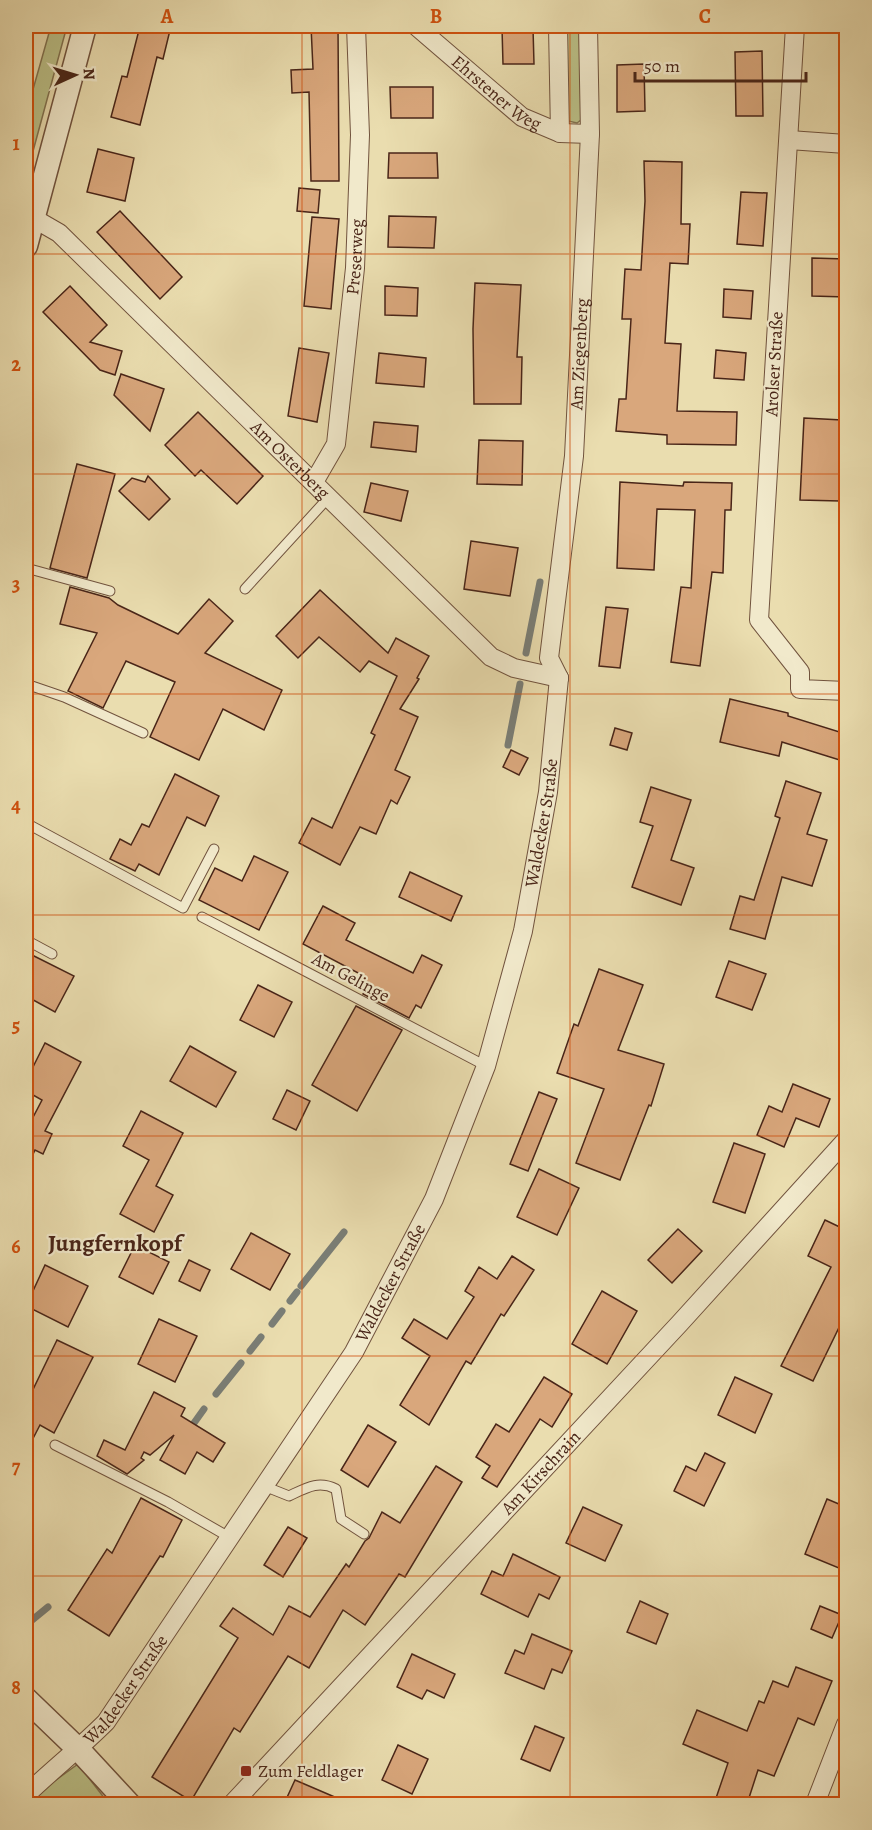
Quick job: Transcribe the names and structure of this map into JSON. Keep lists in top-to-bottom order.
{
  "streets": {
    "street": [
      "Ehrstener Weg",
      "Preserweg",
      "Am Ziegenberg",
      "Arolser Straße",
      "Am Osterberg",
      "Waldecker Straße",
      "Am Kirschrain"
    ],
    "lane": ["Am Gelinge"]
  },
  "crossings": [
    ["Ehrstener Weg", "Am Ziegenberg"],
    ["Preserweg", "Am Osterberg"],
    ["Am Ziegenberg", "Am Osterberg"],
    ["Am Ziegenberg", "Waldecker Straße"],
    ["Am Osterberg", "Waldecker Straße"],
    ["Waldecker Straße", "Am Gelinge"]
  ],
  "districts": ["Jungfernkopf"],
  "places": {
    "transit": ["Zum Feldlager"]
  },
  "scale_bar": "50 m",
  "north": "right",
  "grid": {
    "columns": ["A", "B", "C"],
    "rows": [
      "1",
      "2",
      "3",
      "4",
      "5",
      "6",
      "7",
      "8"
    ]
  }
}
